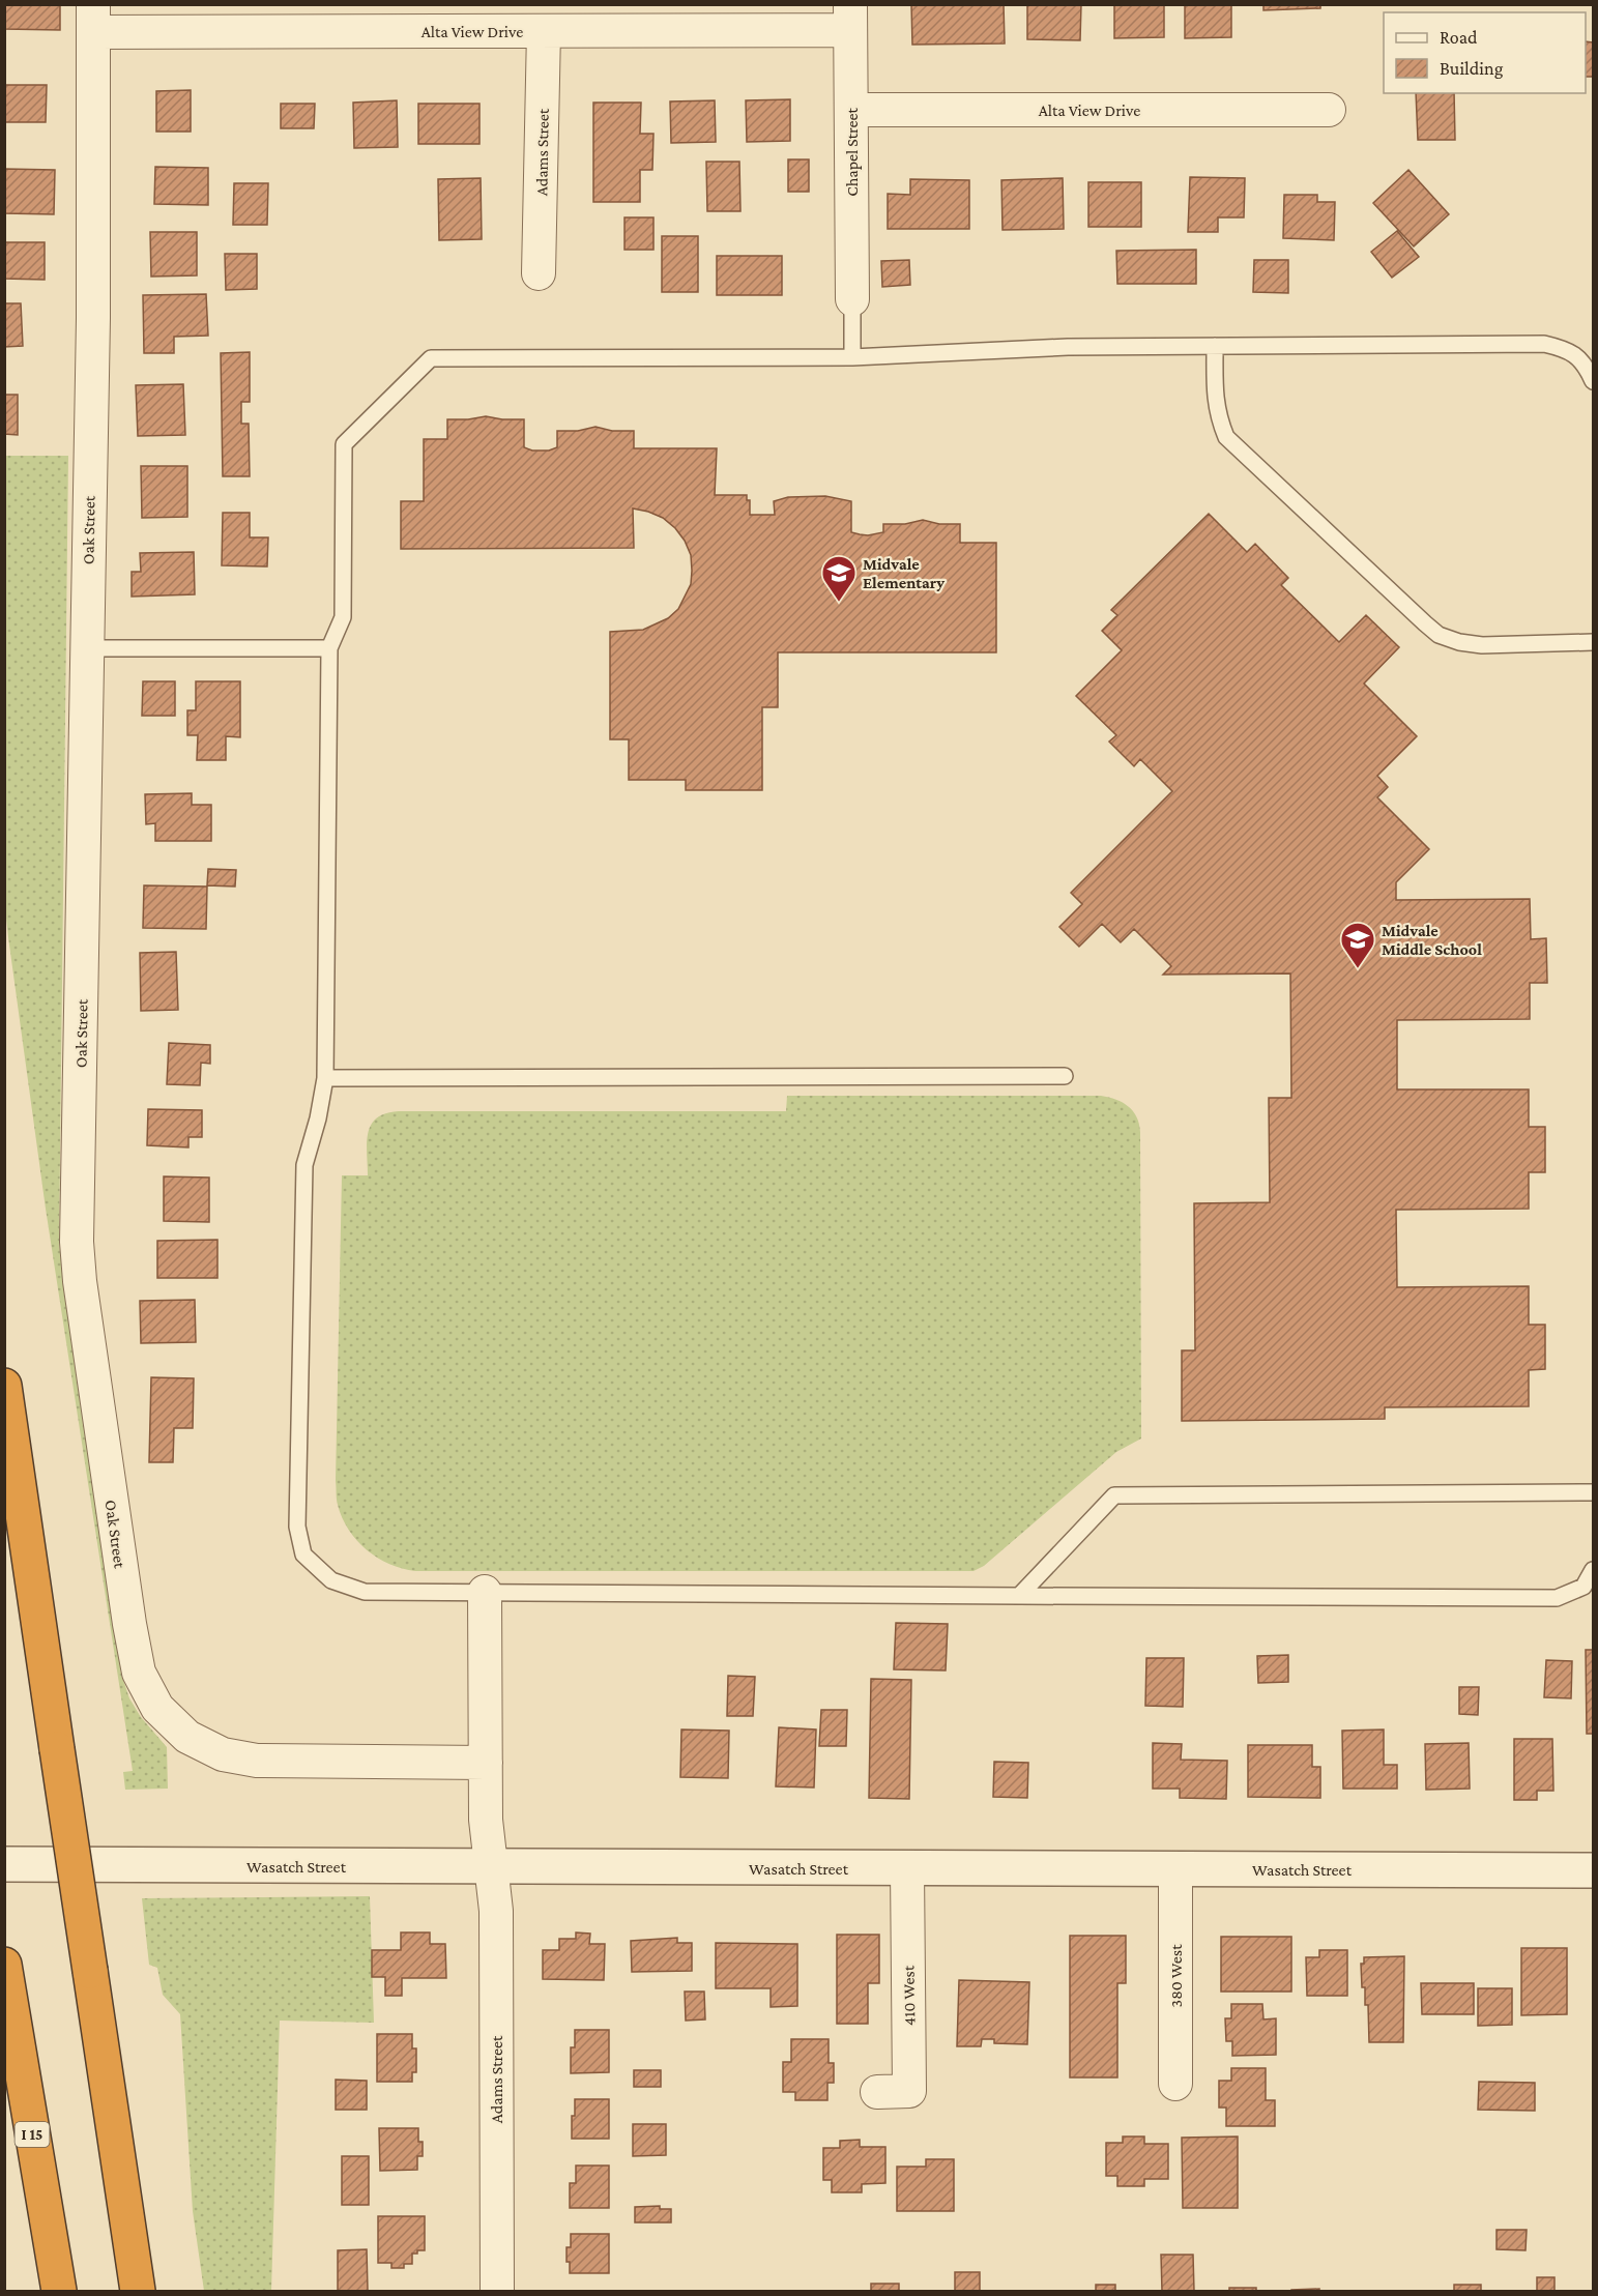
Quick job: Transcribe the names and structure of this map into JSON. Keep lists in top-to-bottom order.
{
  "streets": {
    "highway": ["I 15"],
    "street": [
      "Alta View Drive",
      "Adams Street",
      "Chapel Street",
      "Oak Street",
      "Wasatch Street",
      "380 West",
      "410 West"
    ]
  },
  "crossings": [
    ["Alta View Drive", "Adams Street"],
    ["Alta View Drive", "Chapel Street"],
    ["Alta View Drive", "Oak Street"],
    ["Adams Street", "Wasatch Street"],
    ["Wasatch Street", "380 West"],
    ["Wasatch Street", "410 West"]
  ],
  "places": {
    "school or university": ["Midvale Elementary", "Midvale Middle School"]
  },
  "legend": ["Road", "Building"]
}
